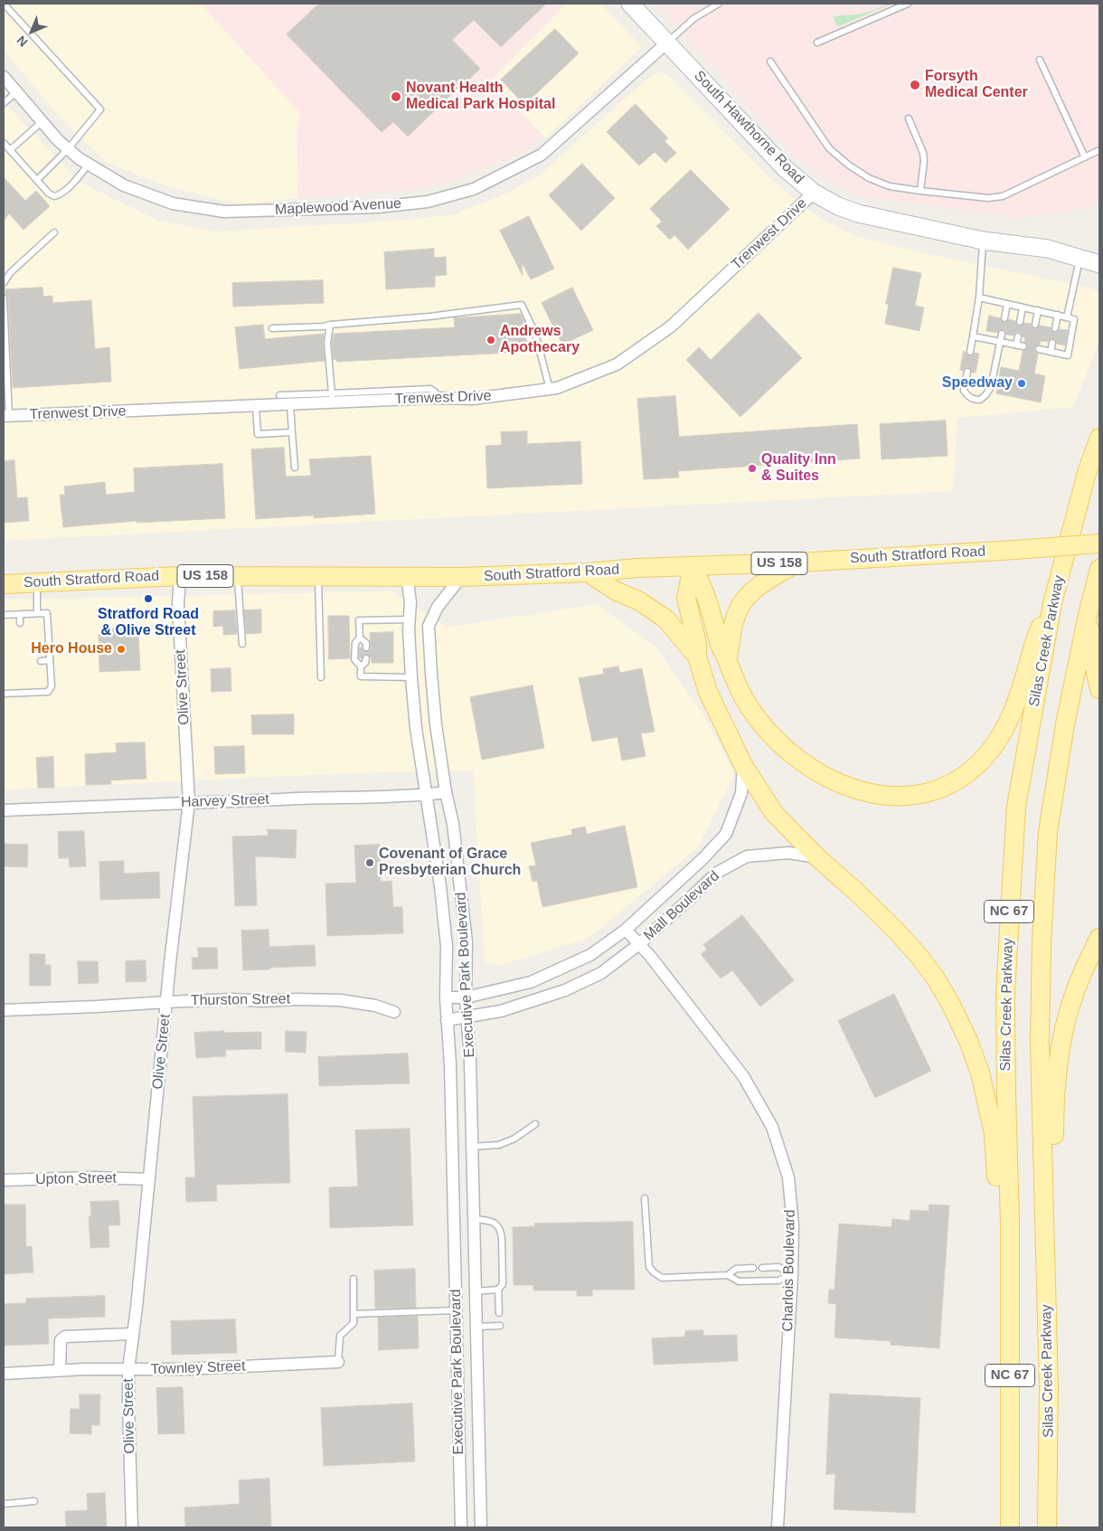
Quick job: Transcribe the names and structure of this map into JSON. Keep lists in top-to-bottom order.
{
  "streets": {
    "main road": [
      "South Hawthorne Road",
      "South Stratford Road",
      "US 158",
      "Silas Creek Parkway",
      "NC 67"
    ],
    "street": [
      "Maplewood Avenue",
      "Trenwest Drive",
      "Olive Street",
      "Harvey Street",
      "Mall Boulevard",
      "Executive Park Boulevard",
      "Thurston Street",
      "Upton Street",
      "Charlois Boulevard",
      "Townley Street"
    ]
  },
  "crossings": [
    ["South Hawthorne Road", "Maplewood Avenue"],
    ["South Hawthorne Road", "Trenwest Drive"],
    ["South Stratford Road", "Olive Street"],
    ["South Stratford Road", "Executive Park Boulevard"],
    ["Olive Street", "Harvey Street"],
    ["Olive Street", "Thurston Street"],
    ["Olive Street", "Upton Street"],
    ["Olive Street", "Townley Street"],
    ["Harvey Street", "Executive Park Boulevard"],
    ["Mall Boulevard", "Executive Park Boulevard"],
    ["Mall Boulevard", "Charlois Boulevard"]
  ],
  "places": [
    "Forsyth Medical Center",
    "Novant Health Medical Park Hospital",
    "Andrews Apothecary",
    "Speedway",
    "Quality Inn & Suites",
    "Stratford Road & Olive Street",
    "Hero House",
    "Covenant of Grace Presbyterian Church"
  ],
  "north": "bottom left"
}
